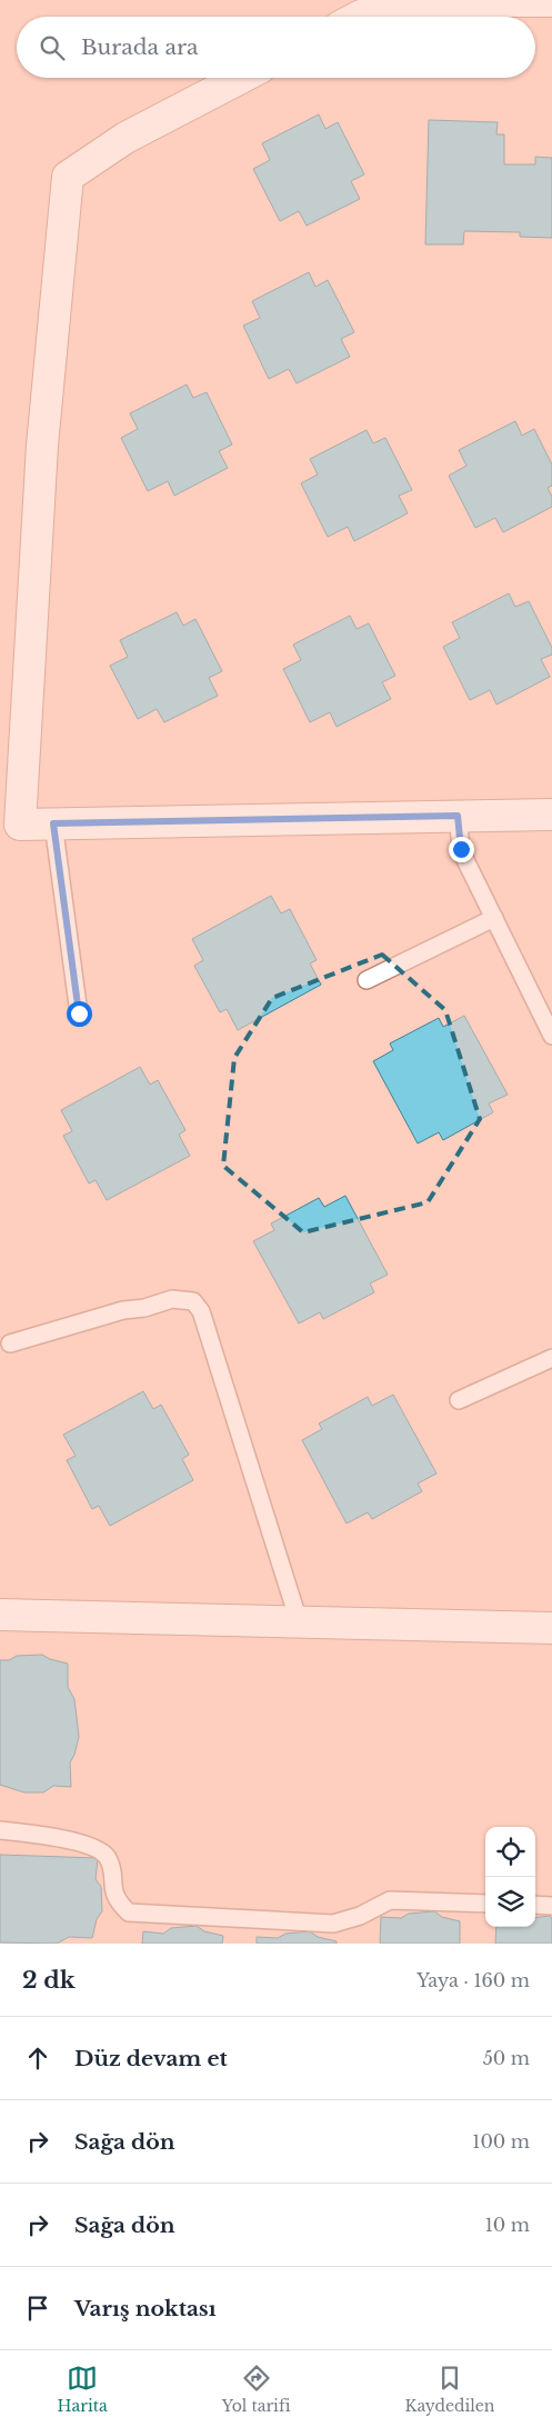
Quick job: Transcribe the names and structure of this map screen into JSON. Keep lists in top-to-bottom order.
{
  "page": {
    "search": "Burada ara",
    "heading": ["2 dk", "Yaya · 160 m"],
    "list": [
      ["Düz devam et", "50 m"],
      ["Sağa dön", "100 m"],
      ["Sağa dön", "10 m"],
      "Varış noktası"
    ],
    "nav": ["Harita", "Yol tarifi", "Kaydedilen"]
  }
}
